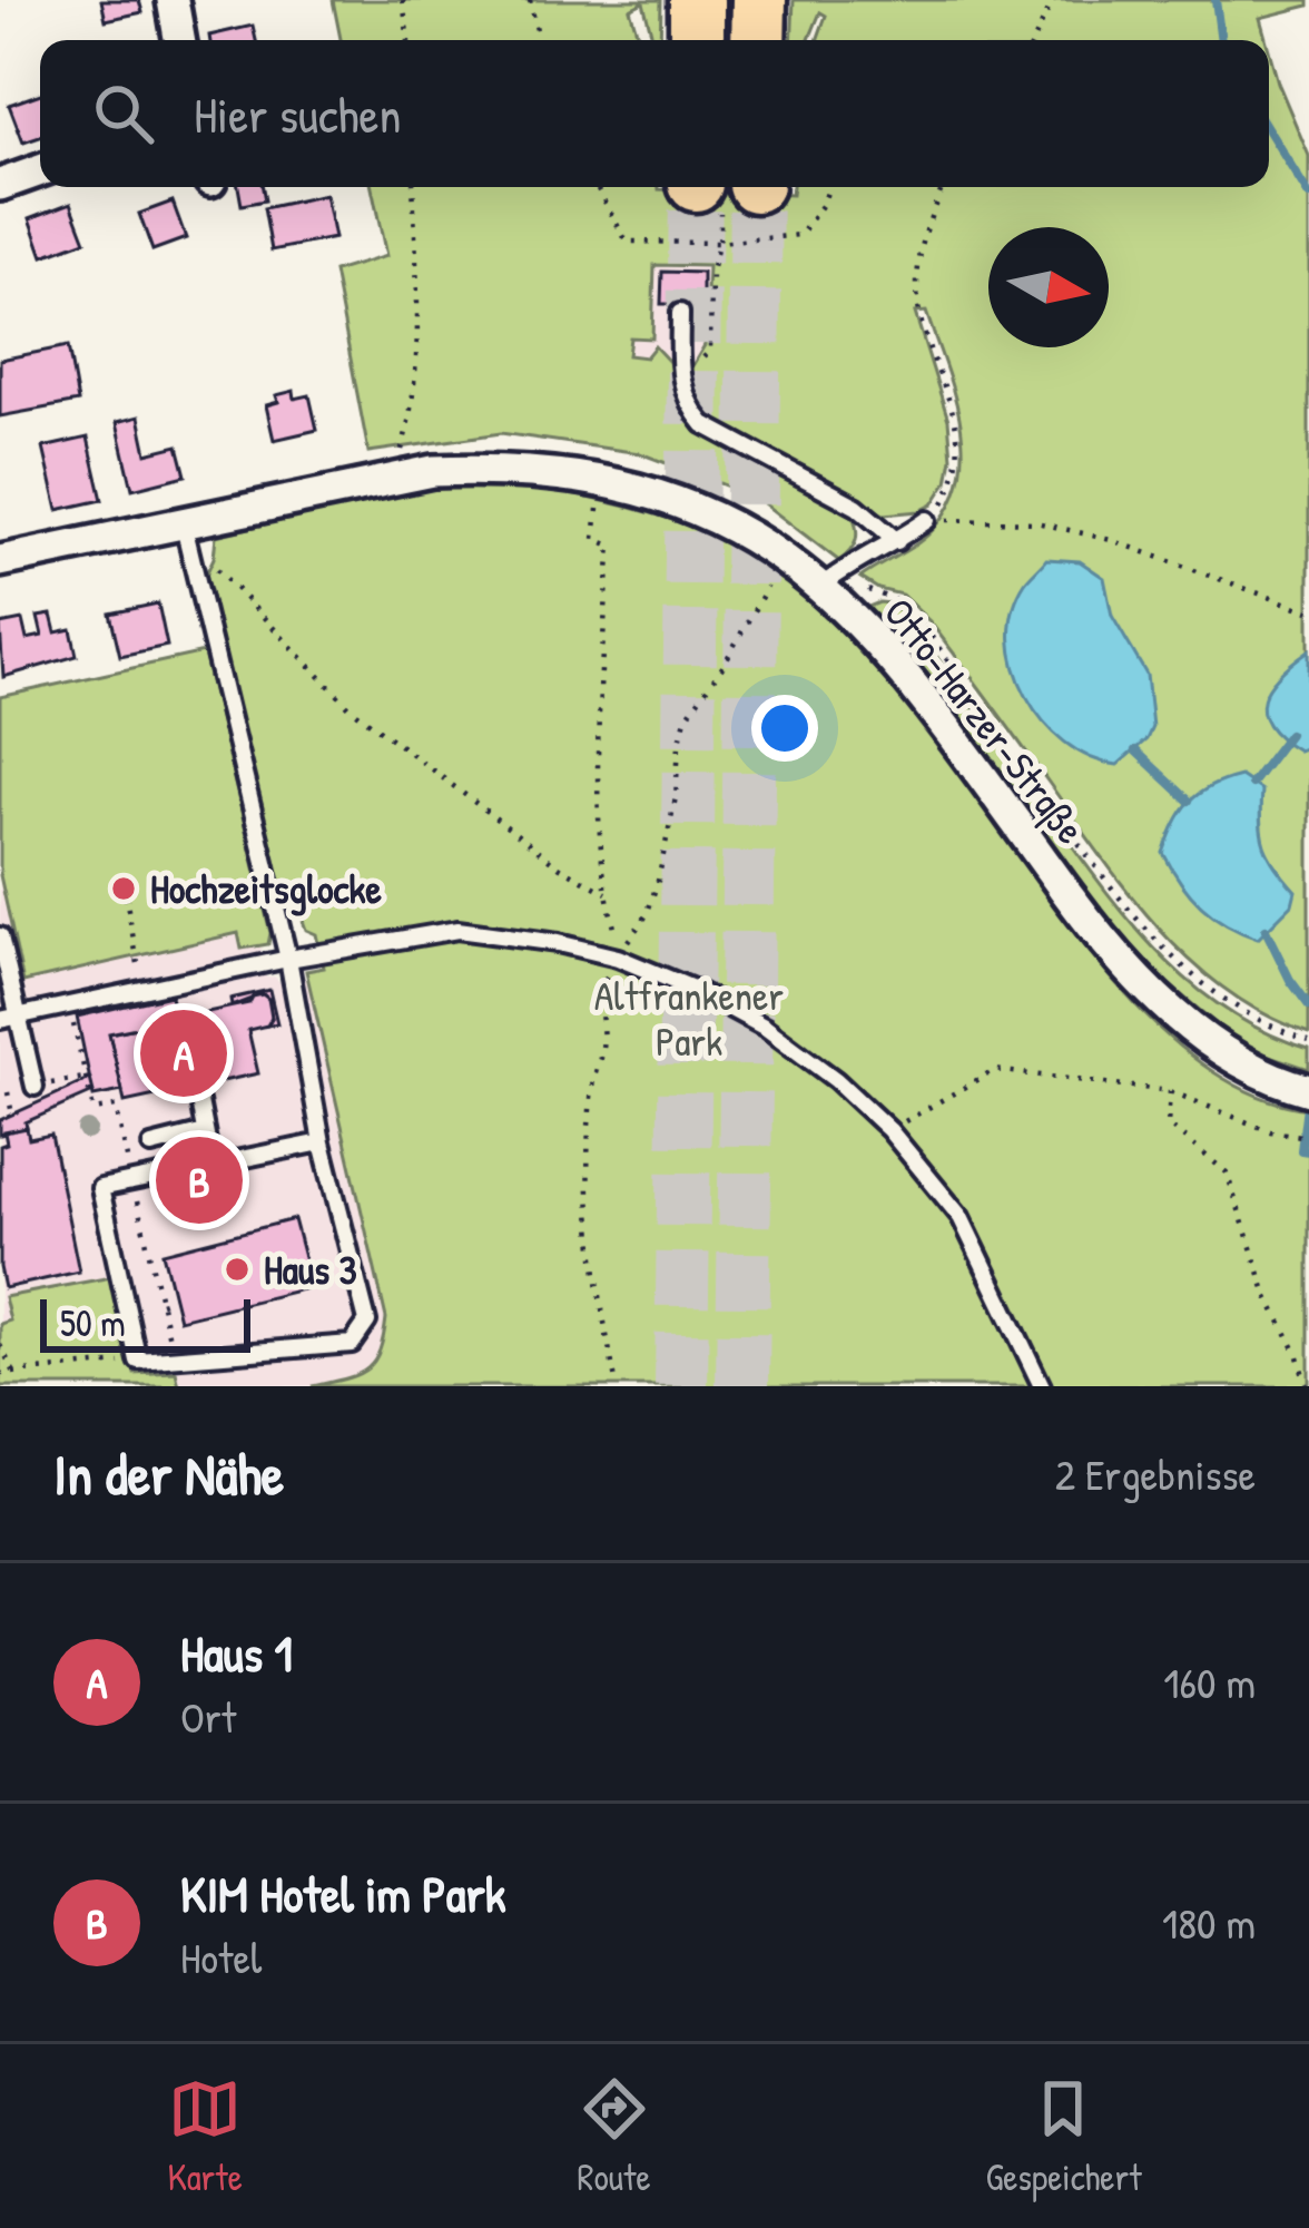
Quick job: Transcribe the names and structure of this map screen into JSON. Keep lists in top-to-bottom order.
{
  "streets": {
    "street": ["Otto-Harzer-Straße"]
  },
  "parks": ["Altfrankener Park"],
  "places": ["Hochzeitsglocke", "Haus 3"],
  "scale_bar": "50 m",
  "north": "right",
  "page": {
    "search": "Hier suchen",
    "pins": ["A", "B"],
    "scale": "50 m",
    "heading": ["In der Nähe", "2 Ergebnisse"],
    "list": [
      {
        "mark": "A",
        "name": "Haus 1",
        "note": "Ort",
        "value": "160 m"
      },
      {
        "mark": "B",
        "name": "KIM Hotel im Park",
        "note": "Hotel",
        "value": "180 m"
      }
    ],
    "nav": ["Karte", "Route", "Gespeichert"]
  }
}
